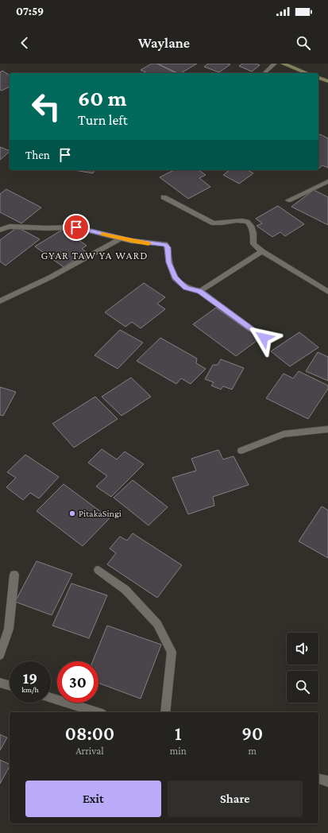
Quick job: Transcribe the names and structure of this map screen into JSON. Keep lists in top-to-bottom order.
{
  "districts": ["GYAR TAW YA WARD"],
  "places": ["PitakaSingi"],
  "page": {
    "status": "07:59",
    "header": "Waylane",
    "turn": ["60 m", "Turn left"],
    "then": "Then",
    "speed": "19 km/h",
    "limit": "30",
    "eta": [
      "08:00",
      "Arrival",
      "1",
      "min",
      "90",
      "m"
    ],
    "buttons": ["Exit", "Share"]
  }
}
